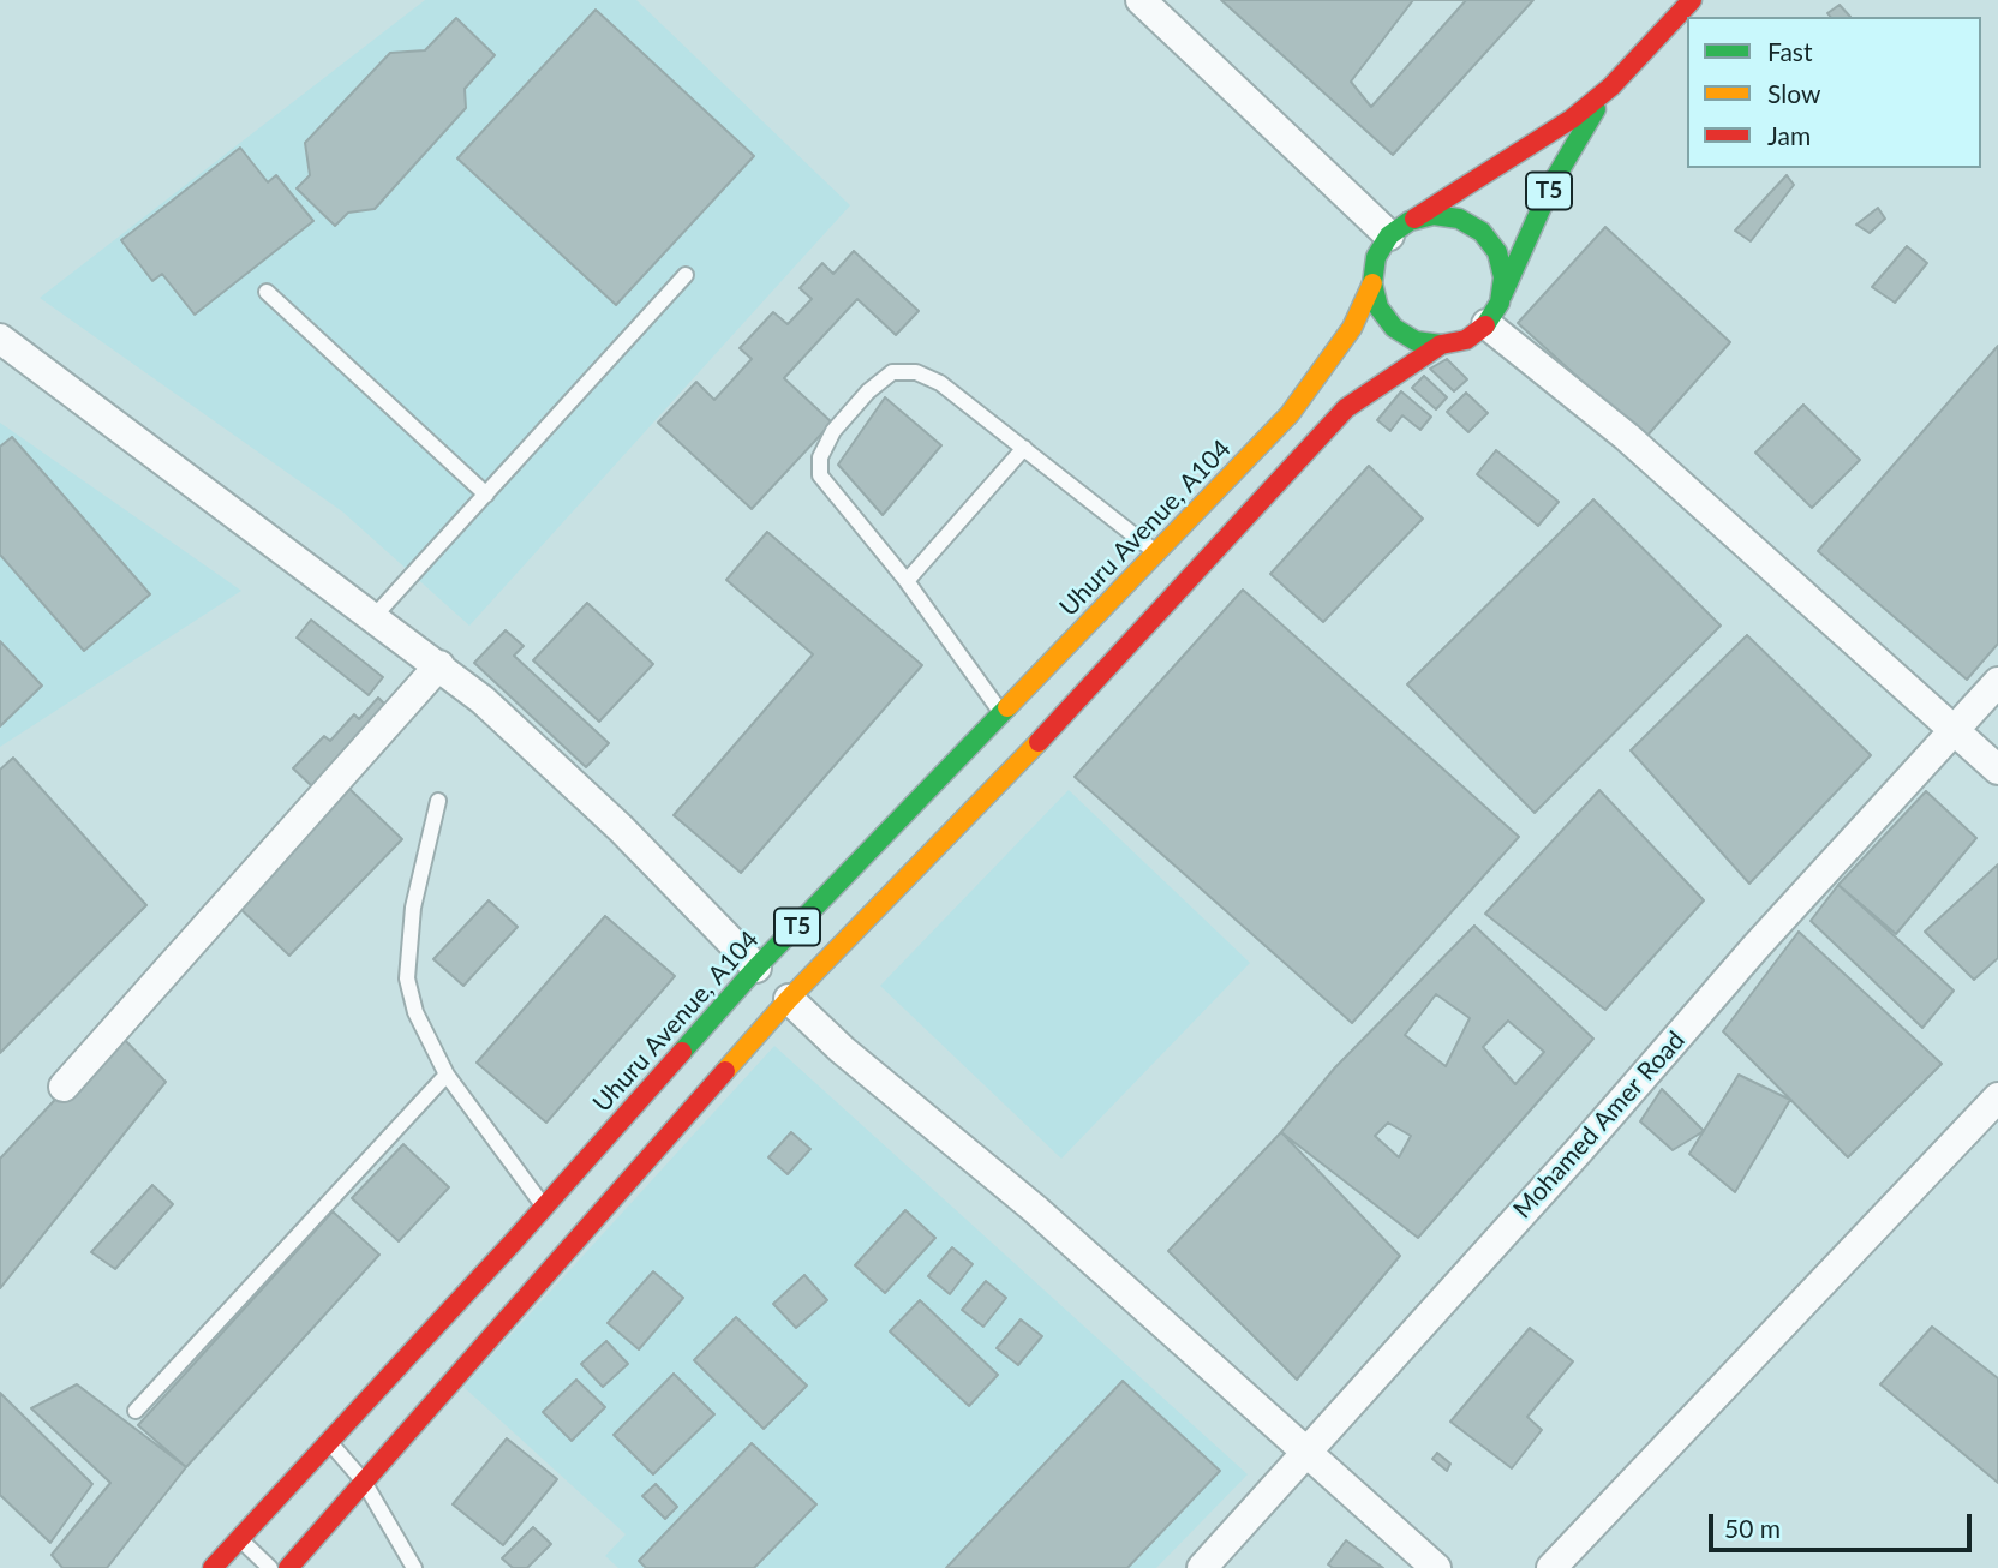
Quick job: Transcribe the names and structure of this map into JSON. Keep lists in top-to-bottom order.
{
  "streets": {
    "highway": ["T5", "Uhuru Avenue, A104"],
    "street": ["Mohamed Amer Road"]
  },
  "crossings": [
    ["T5", "Uhuru Avenue, A104"]
  ],
  "legend": ["Fast", "Slow", "Jam"],
  "scale_bar": "50 m"
}
